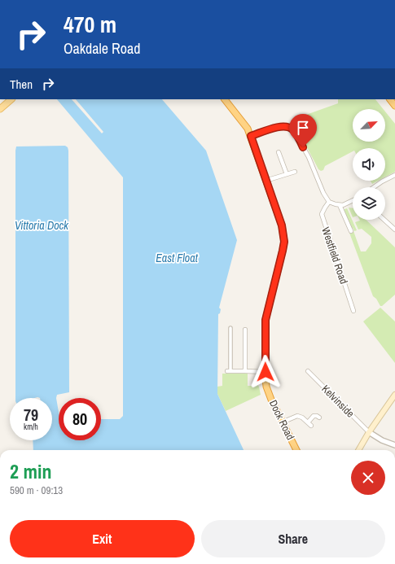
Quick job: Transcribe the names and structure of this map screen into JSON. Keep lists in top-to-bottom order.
{
  "streets": {
    "highway": ["Dock Road"],
    "street": ["Westfield Road", "Kelvinside"]
  },
  "water": ["Vittoria Dock", "East Float"],
  "north": "top right",
  "page": {
    "turn": ["470 m", "Oakdale Road"],
    "then": "Then",
    "speed": "79 km/h",
    "limit": "80",
    "heading": ["2 min", "590 m · 09:13"],
    "buttons": ["Exit", "Share"]
  }
}
